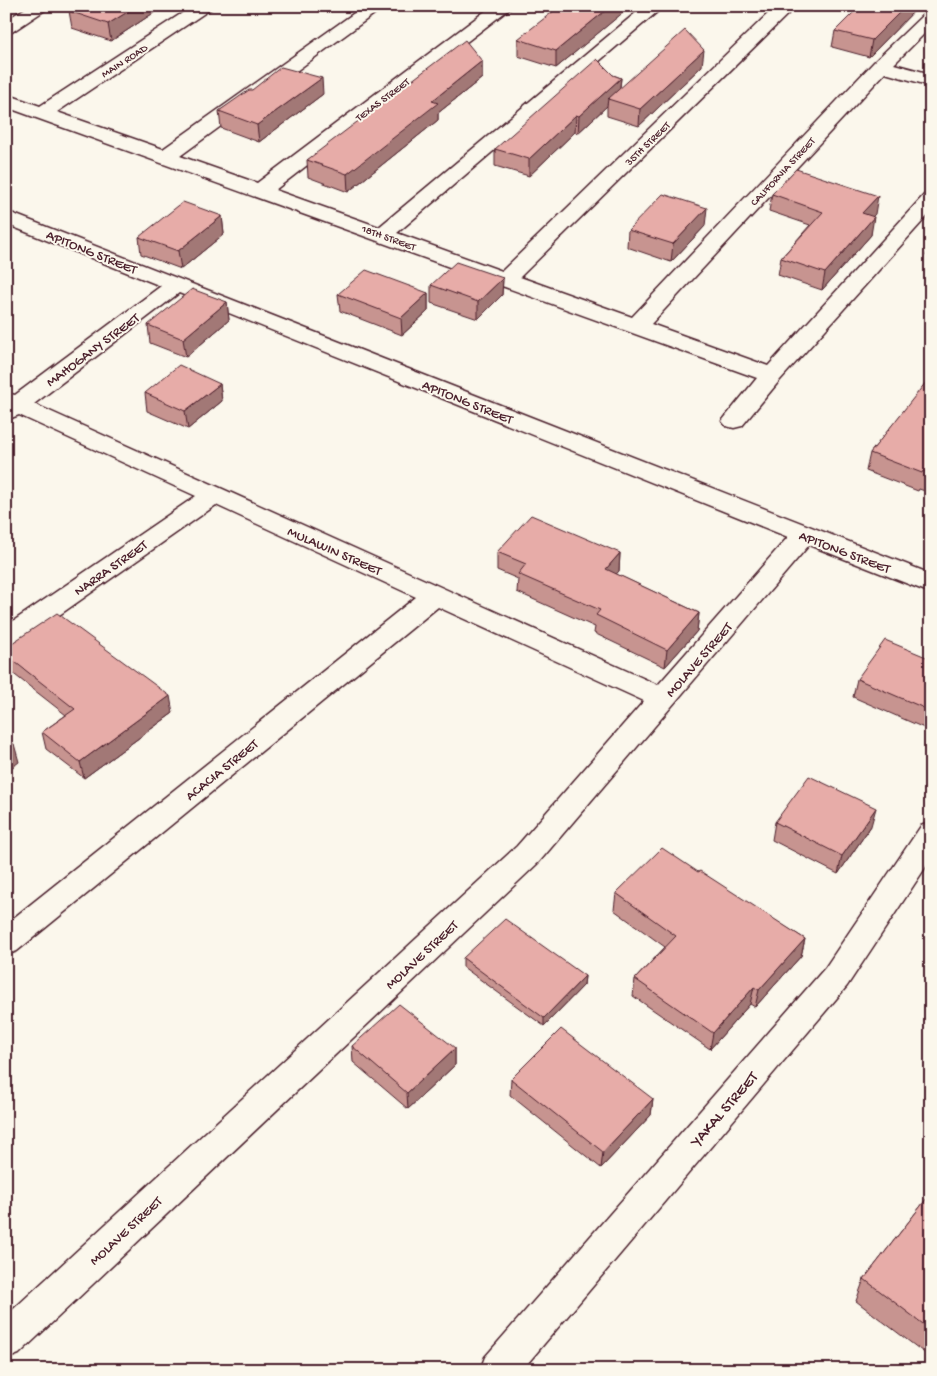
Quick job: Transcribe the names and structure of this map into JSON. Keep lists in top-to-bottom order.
{
  "streets": {
    "street": [
      "MAIN ROAD",
      "TEXAS STREET",
      "35TH STREET",
      "CALIFORNIA STREET",
      "18TH STREET",
      "APITONG STREET",
      "MAHOGANY STREET",
      "MULAWIN STREET",
      "NARRA STREET",
      "MOLAVE STREET",
      "ACACIA STREET",
      "YAKAL STREET"
    ]
  },
  "crossings": [
    ["MAIN ROAD", "18TH STREET"],
    ["TEXAS STREET", "18TH STREET"],
    ["35TH STREET", "18TH STREET"],
    ["CALIFORNIA STREET", "18TH STREET"],
    ["APITONG STREET", "MAHOGANY STREET"],
    ["APITONG STREET", "MOLAVE STREET"],
    ["MAHOGANY STREET", "MULAWIN STREET"],
    ["MULAWIN STREET", "NARRA STREET"],
    ["MULAWIN STREET", "MOLAVE STREET"],
    ["MULAWIN STREET", "ACACIA STREET"]
  ]
}
